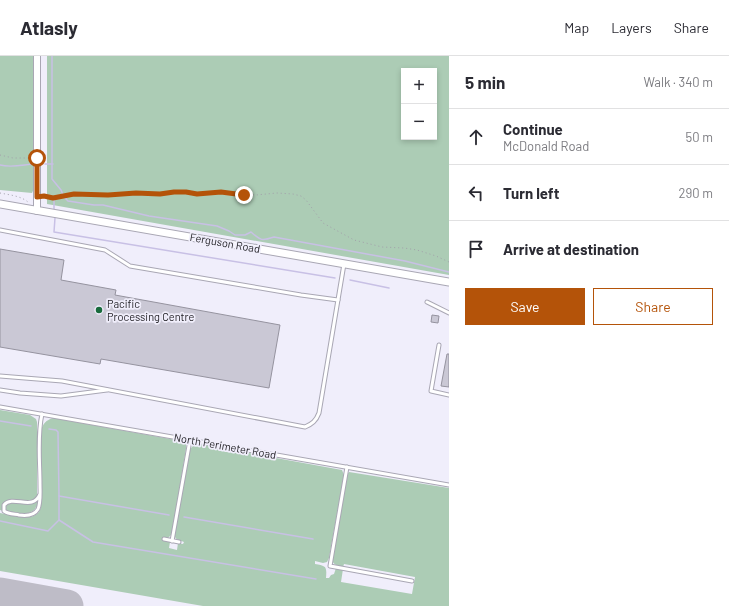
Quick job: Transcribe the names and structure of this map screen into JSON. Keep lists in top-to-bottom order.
{
  "streets": {
    "street": ["Ferguson Road"],
    "lane": ["North Perimeter Road"]
  },
  "places": ["Pacific Processing Centre"],
  "page": {
    "header": "Atlasly",
    "nav": ["Map", "Layers", "Share"],
    "heading": ["5 min", "Walk · 340 m"],
    "map_buttons": ["+", "−"],
    "list": [
      ["Continue", "McDonald Road", "50 m"],
      ["Turn left", "290 m"],
      "Arrive at destination"
    ],
    "buttons": ["Save", "Share"]
  }
}
